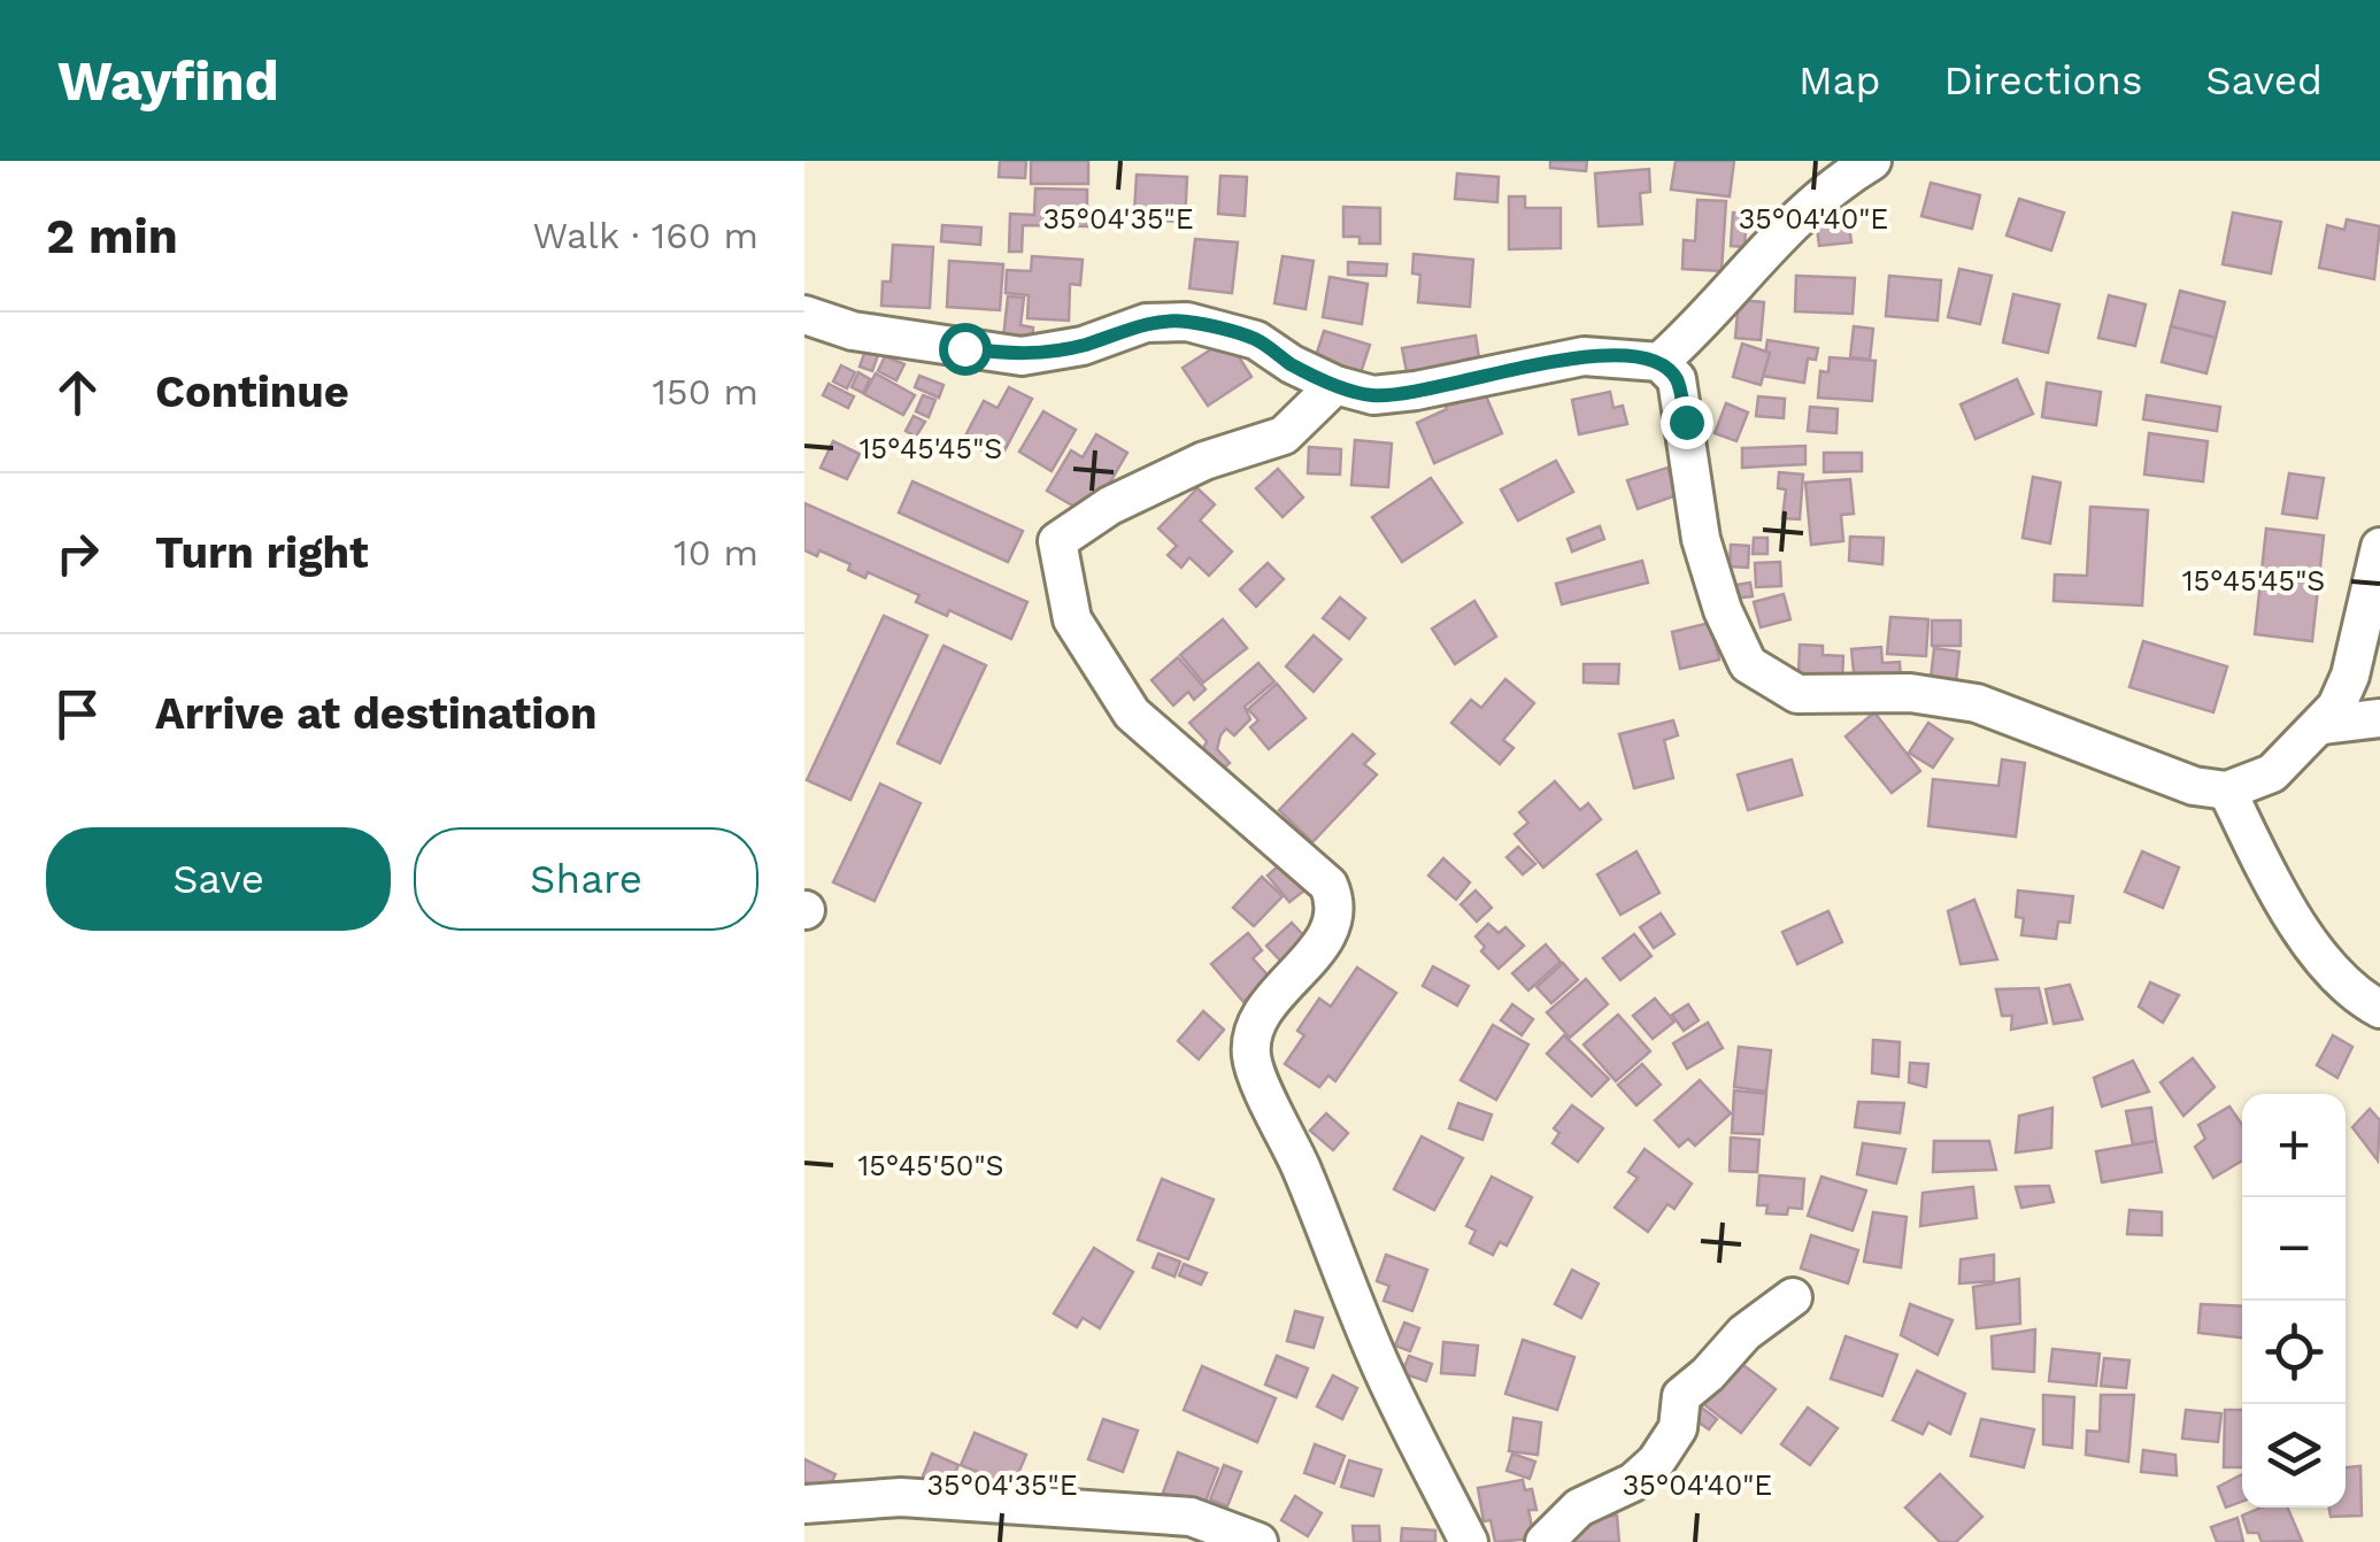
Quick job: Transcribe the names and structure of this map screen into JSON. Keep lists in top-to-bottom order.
{
  "page": {
    "header": "Wayfind",
    "nav": ["Map", "Directions", "Saved"],
    "heading": ["2 min", "Walk · 160 m"],
    "list": [
      ["Continue", "150 m"],
      ["Turn right", "10 m"],
      "Arrive at destination"
    ],
    "buttons": ["Save", "Share"],
    "map_buttons": ["+", "−"]
  },
  "coordinates": [
    "35°04'35\"E",
    "35°04'40\"E",
    "15°45'45\"S",
    "15°45'50\"S"
  ]
}
